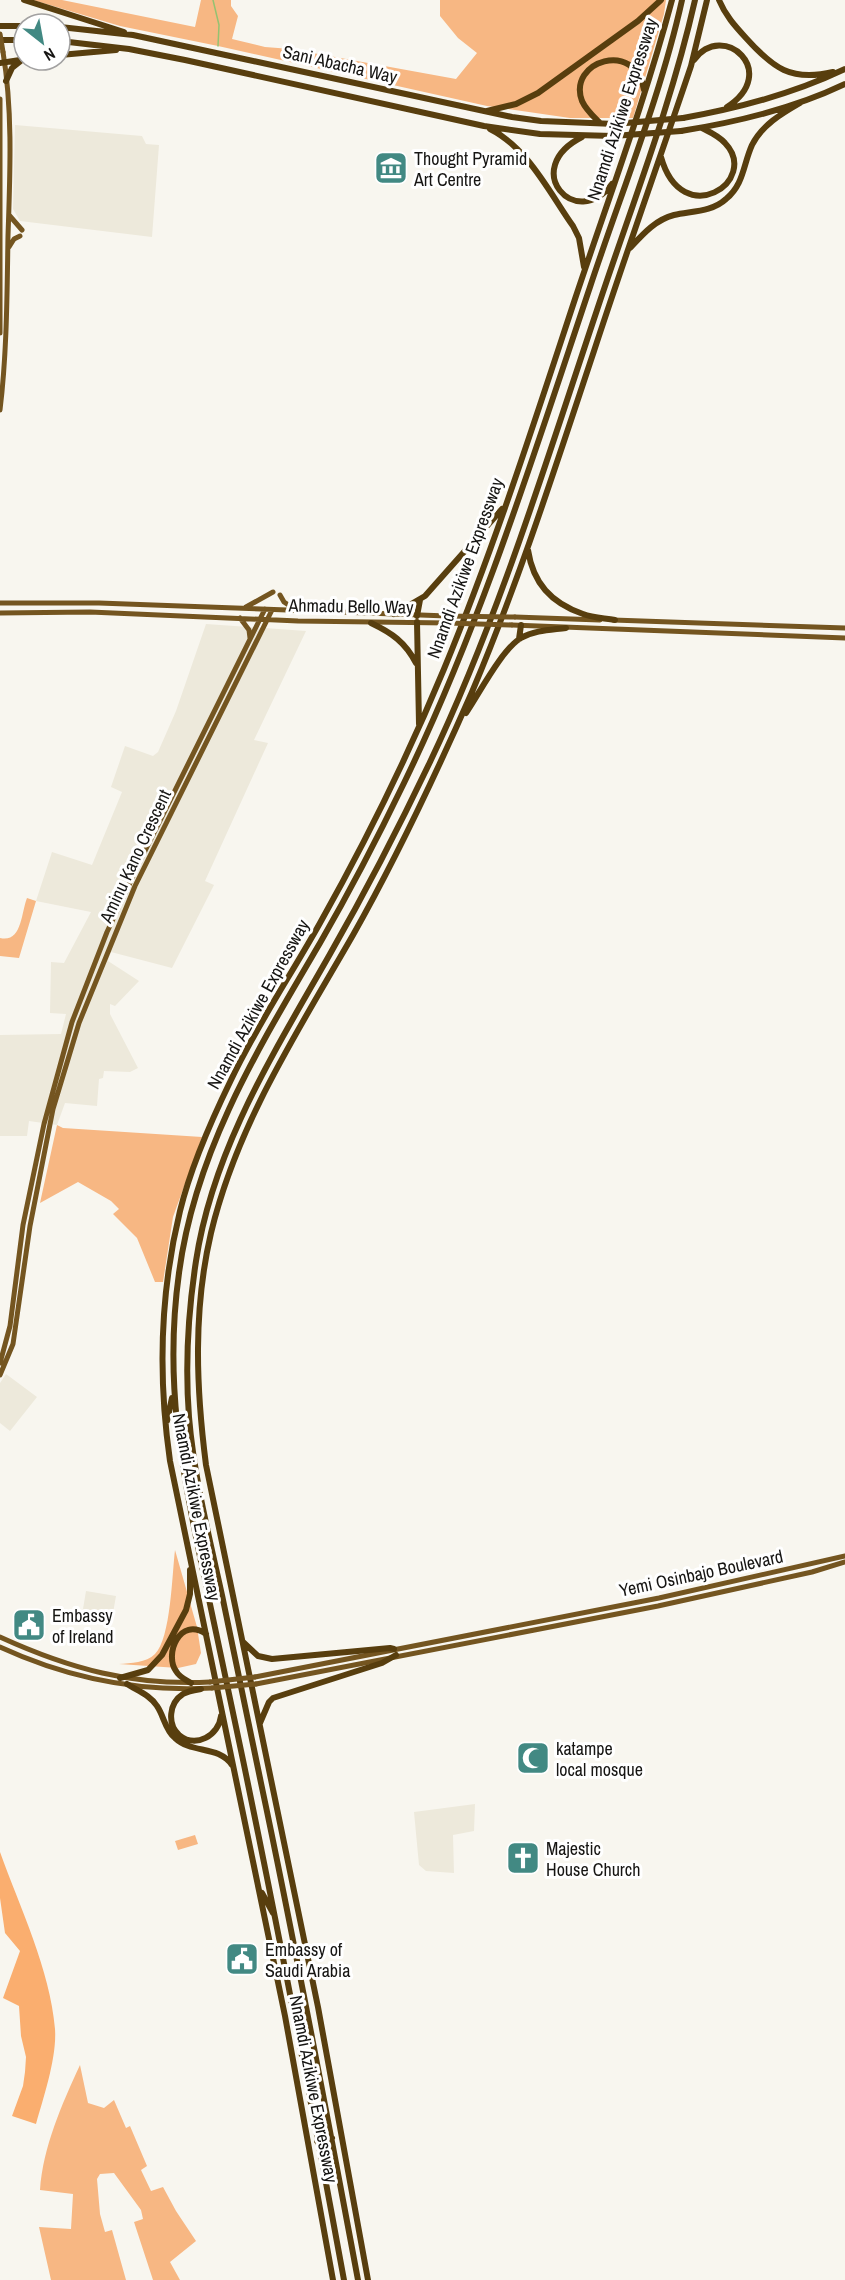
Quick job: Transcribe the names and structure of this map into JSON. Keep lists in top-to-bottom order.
{
  "streets": {
    "highway": ["Sani Abacha Way", "Nnamdi Azikiwe Expressway"],
    "main road": ["Ahmadu Bello Way", "Aminu Kano Crescent", "Yemi Osinbajo Boulevard"]
  },
  "crossings": [
    ["Ahmadu Bello Way", "Aminu Kano Crescent"]
  ],
  "places": {
    "museum": ["Thought Pyramid Art Centre"],
    "public building": ["Embassy of Ireland", "Embassy of Saudi Arabia"],
    "mosque": ["katampe local mosque"],
    "church": ["Majestic House Church"]
  },
  "north": "bottom right"
}
